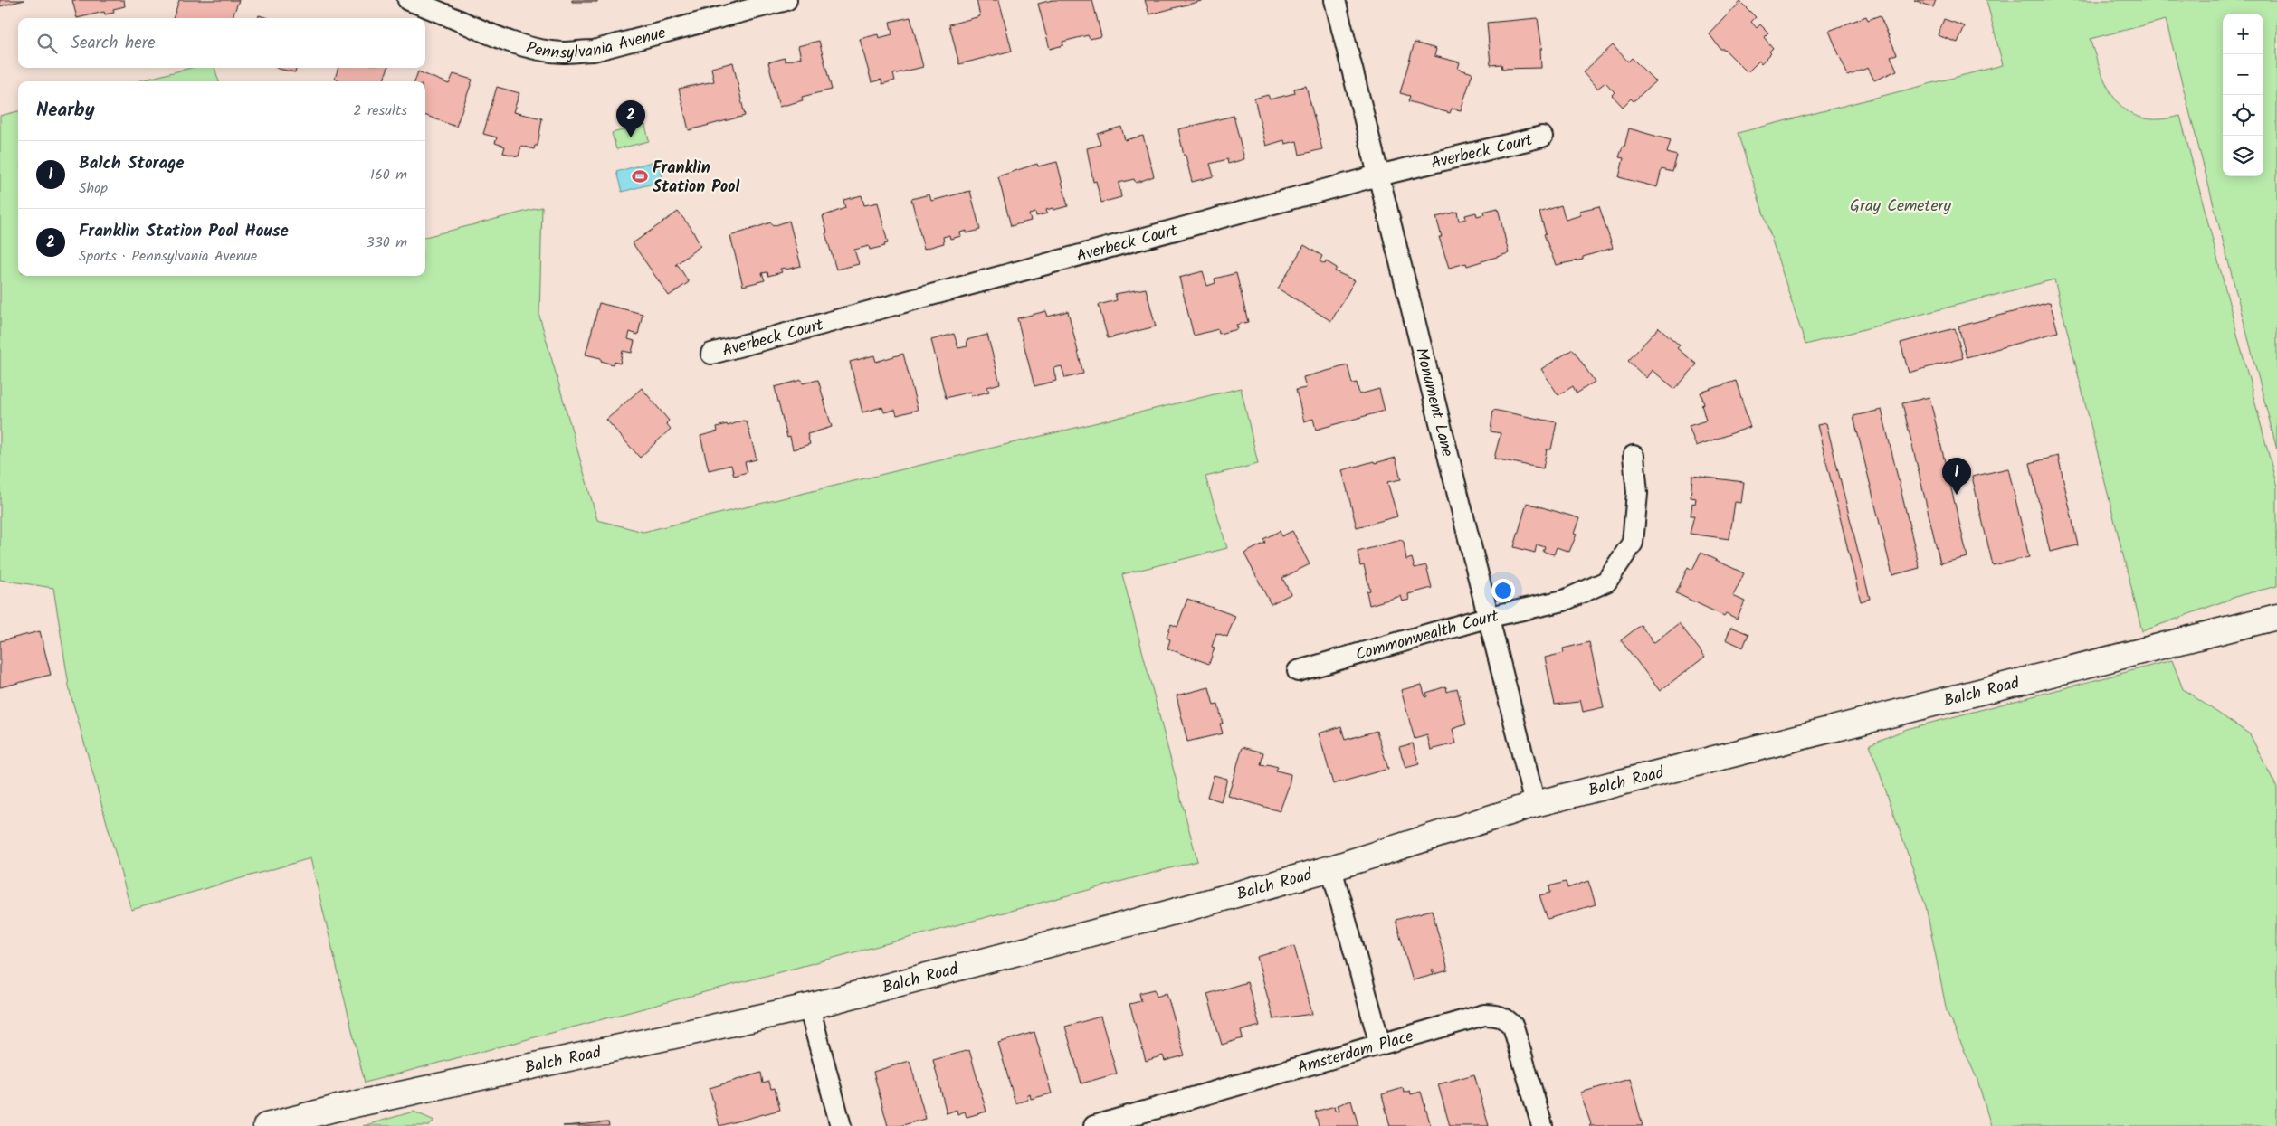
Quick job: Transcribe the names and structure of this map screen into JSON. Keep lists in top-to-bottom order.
{
  "streets": {
    "street": [
      "Pennsylvania Avenue",
      "Averbeck Court",
      "Monument Lane",
      "Commonwealth Court",
      "Balch Road",
      "Amsterdam Place"
    ]
  },
  "crossings": [
    ["Averbeck Court", "Monument Lane"],
    ["Monument Lane", "Commonwealth Court"],
    ["Monument Lane", "Balch Road"]
  ],
  "parks": ["Gray Cemetery"],
  "places": {
    "sports": ["Franklin Station Pool"]
  },
  "page": {
    "map_buttons": ["+", "−"],
    "search": "Search here",
    "heading": ["Nearby", "2 results"],
    "pins": ["2", "1"],
    "list": [
      {
        "mark": "1",
        "name": "Balch Storage",
        "note": "Shop",
        "value": "160 m"
      },
      {
        "mark": "2",
        "name": "Franklin Station Pool House",
        "note": "Sports · Pennsylvania Avenue",
        "value": "330 m"
      }
    ]
  }
}
